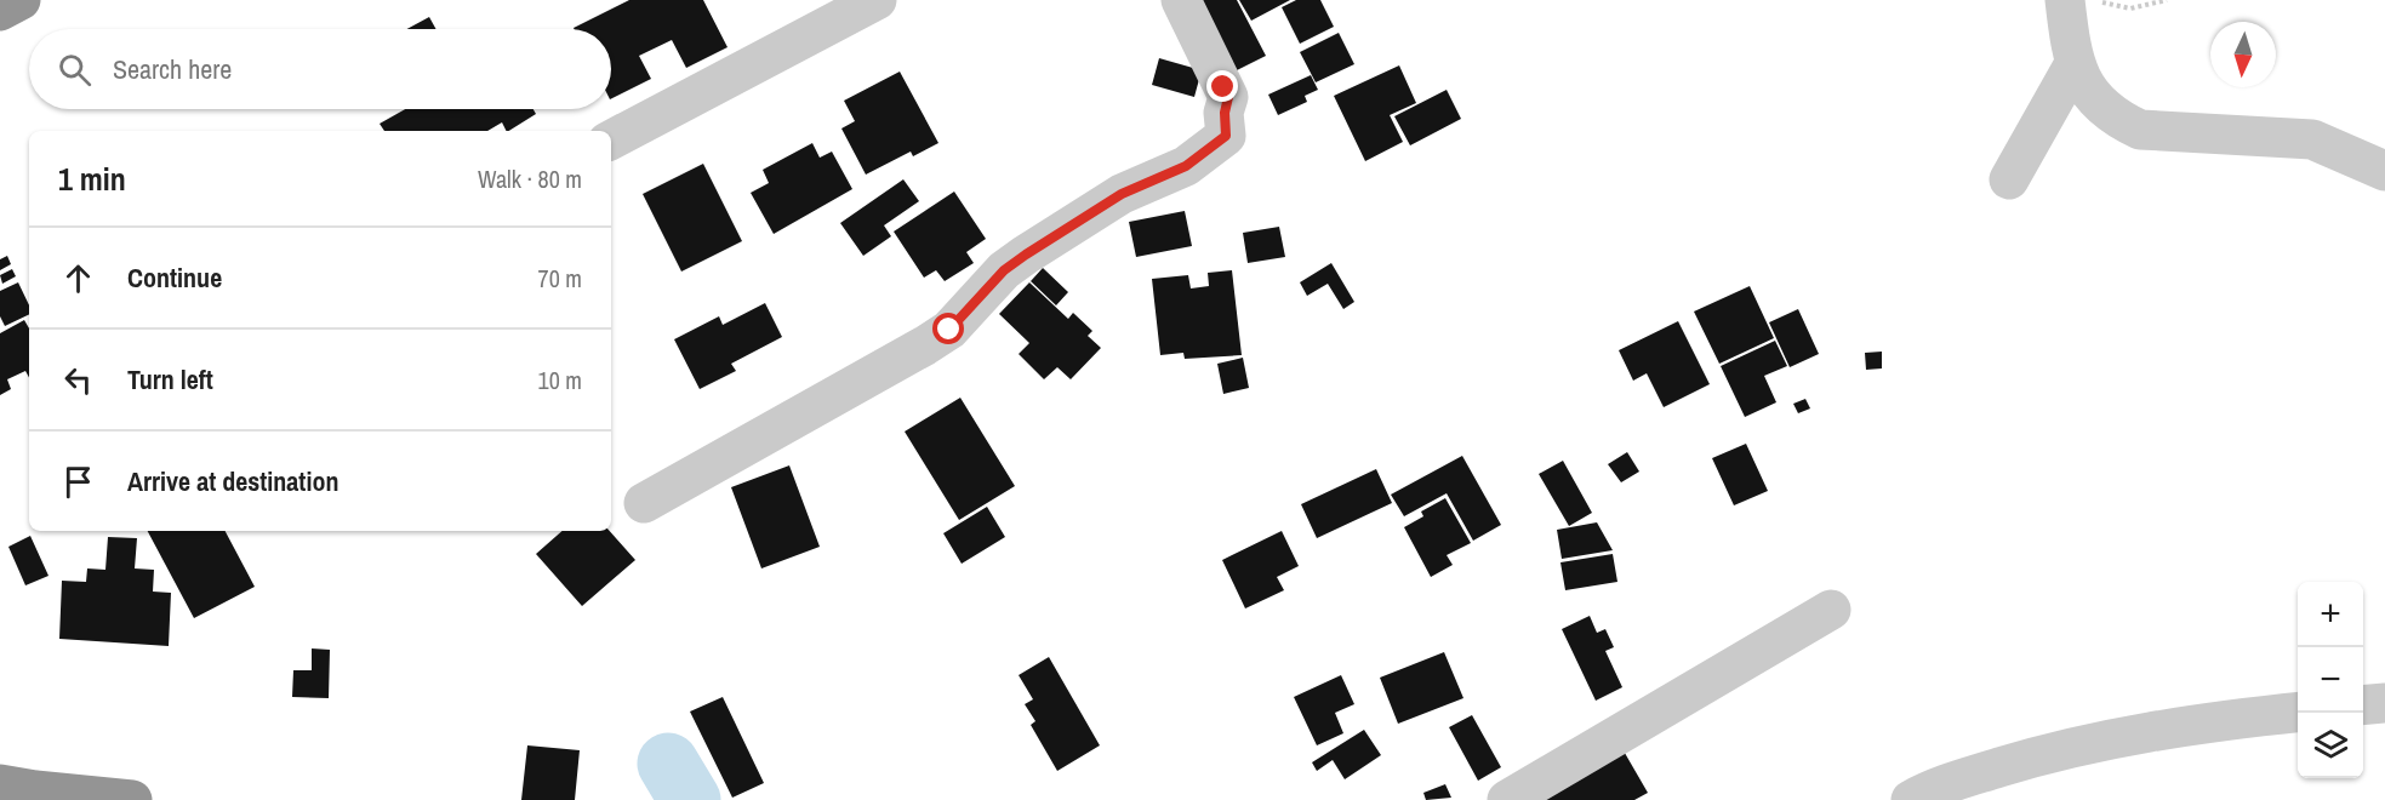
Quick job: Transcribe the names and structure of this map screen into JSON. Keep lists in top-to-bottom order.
{
  "north": "bottom",
  "page": {
    "search": "Search here",
    "heading": ["1 min", "Walk · 80 m"],
    "list": [
      ["Continue", "70 m"],
      ["Turn left", "10 m"],
      "Arrive at destination"
    ],
    "map_buttons": ["+", "−"]
  }
}
